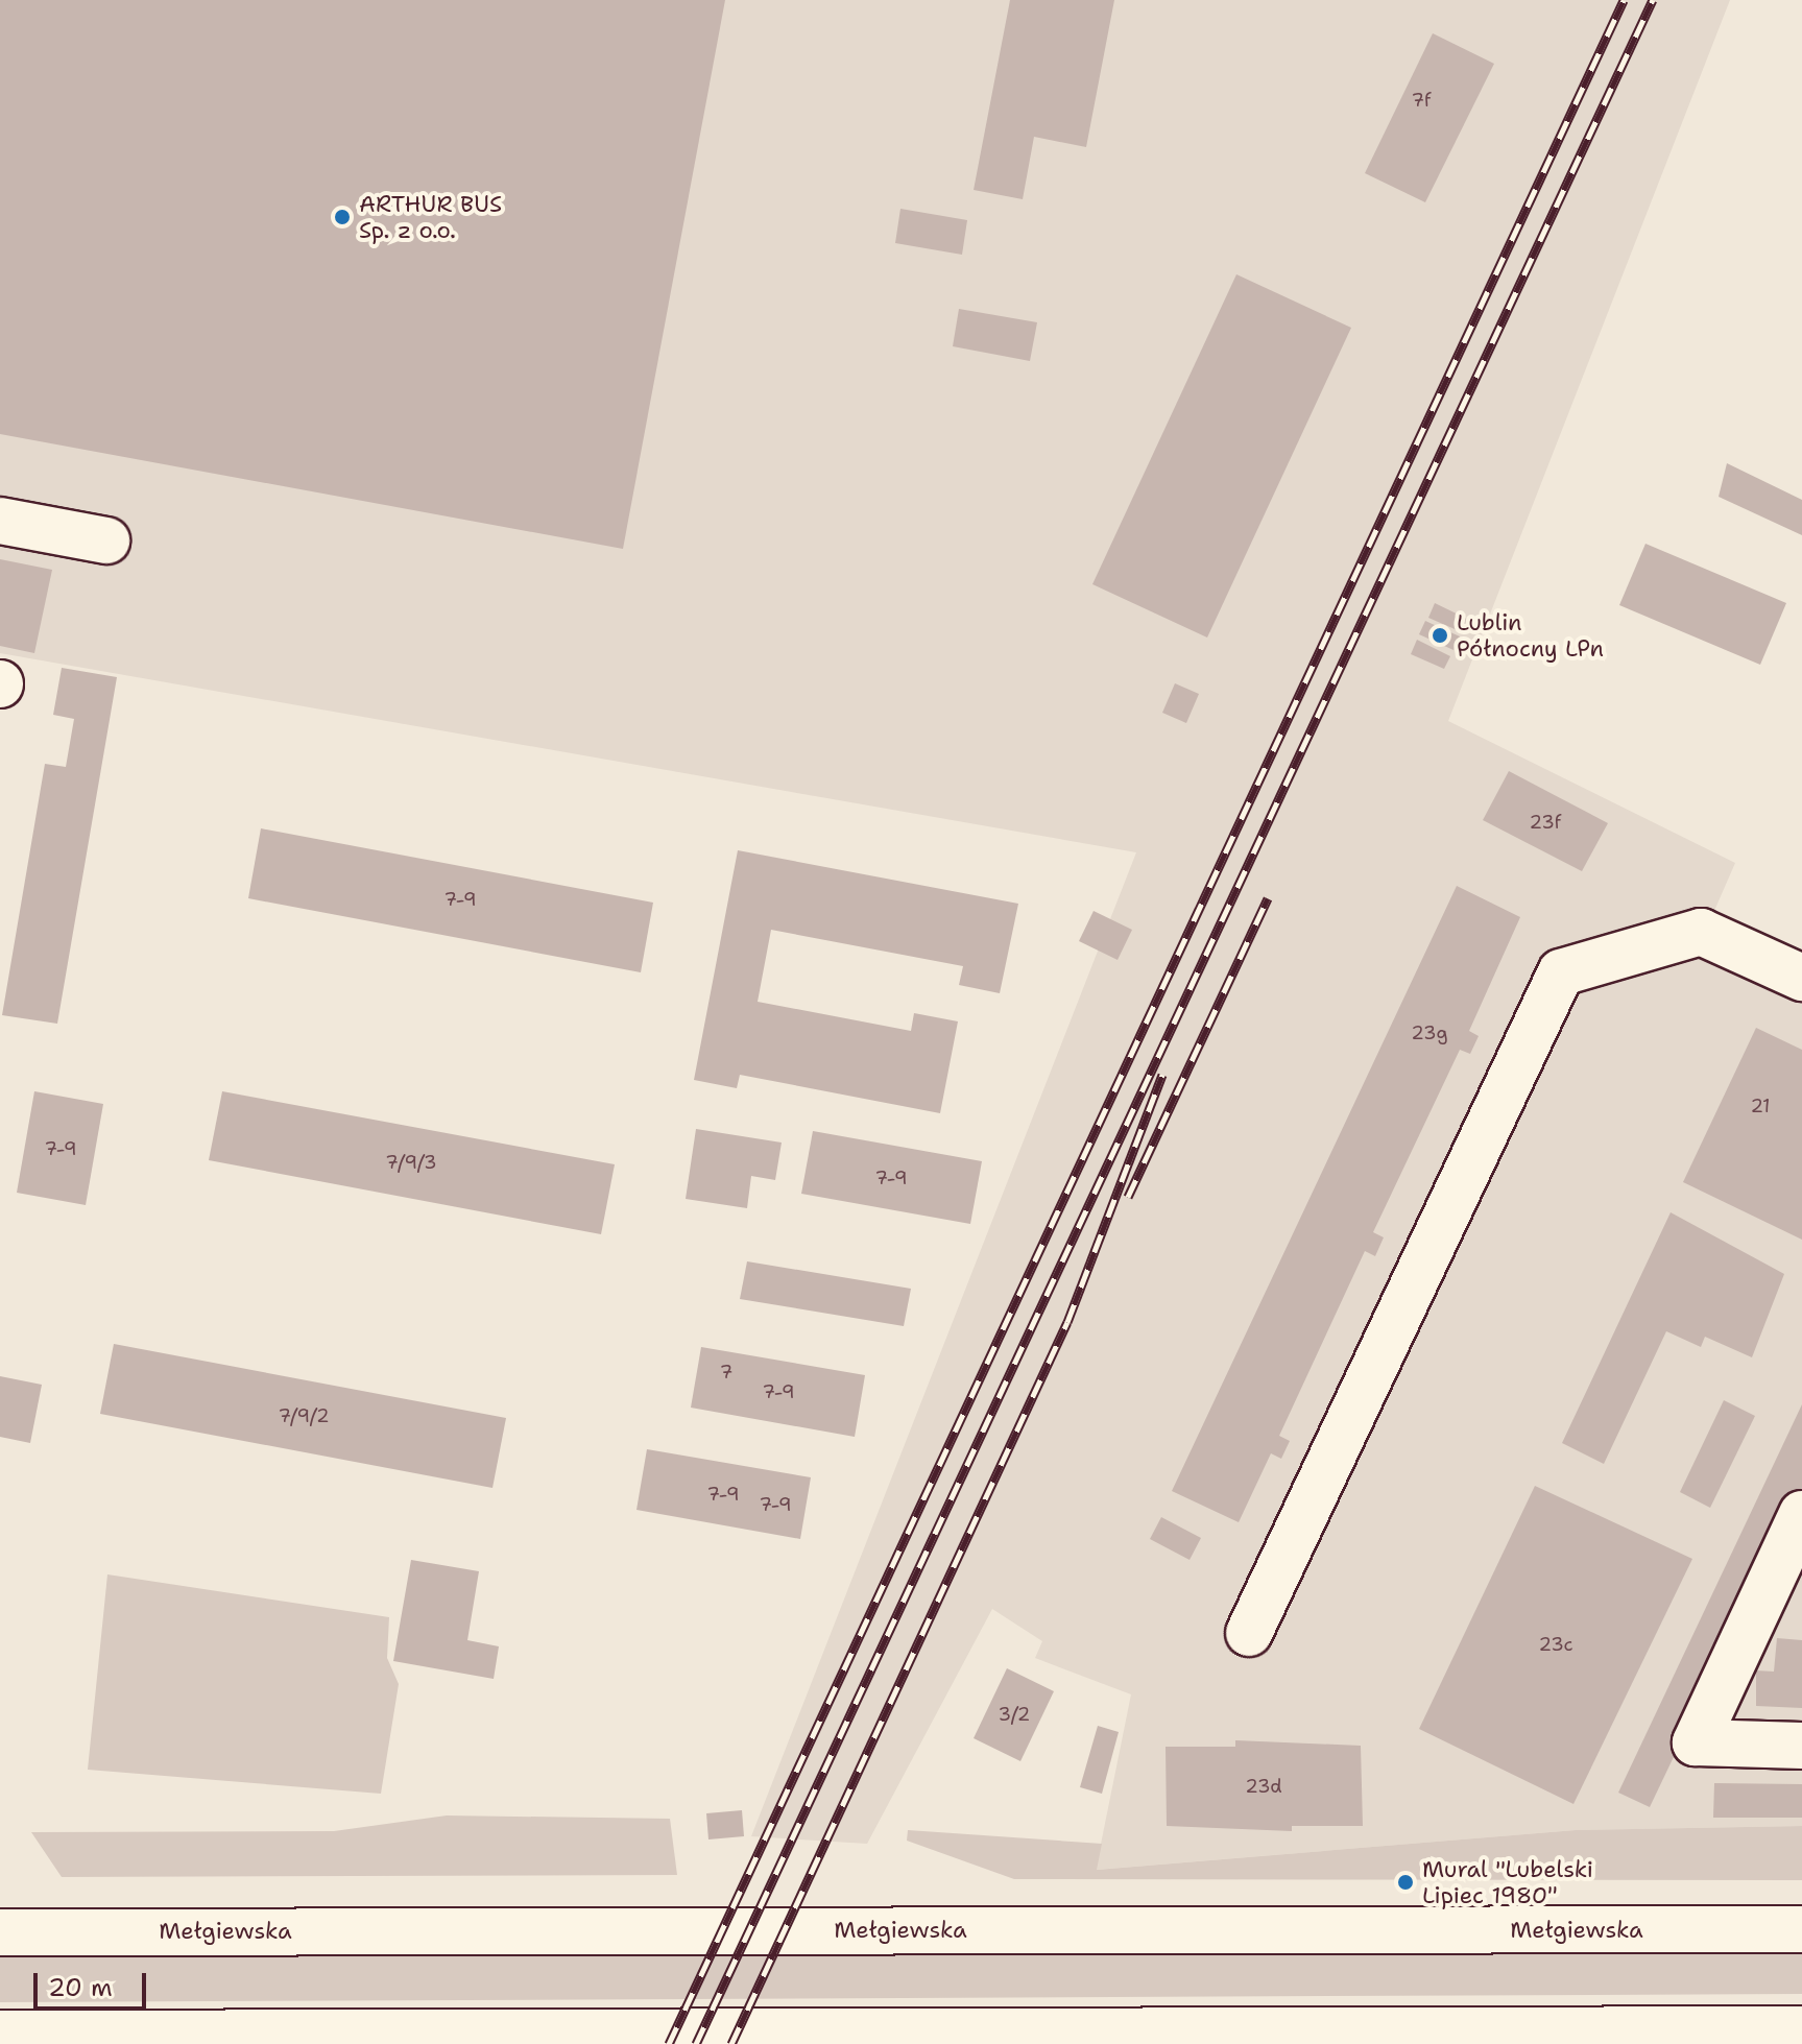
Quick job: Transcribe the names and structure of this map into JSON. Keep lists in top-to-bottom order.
{
  "streets": {
    "main road": ["Mełgiewska"]
  },
  "places": ["ARTHUR BUS Sp. z o.o.", "Lublin Północny LPn", "Mural \"Lubelski Lipiec 1980\""],
  "house_numbers": [
    "7f",
    "23f",
    "7-9",
    "23g",
    "21",
    "7-9",
    "7/9/3",
    "7-9",
    "7",
    "7-9",
    "7/9/2",
    "7-9",
    "7-9",
    "23c",
    "3/2",
    "23d"
  ],
  "scale_bar": "20 m"
}
